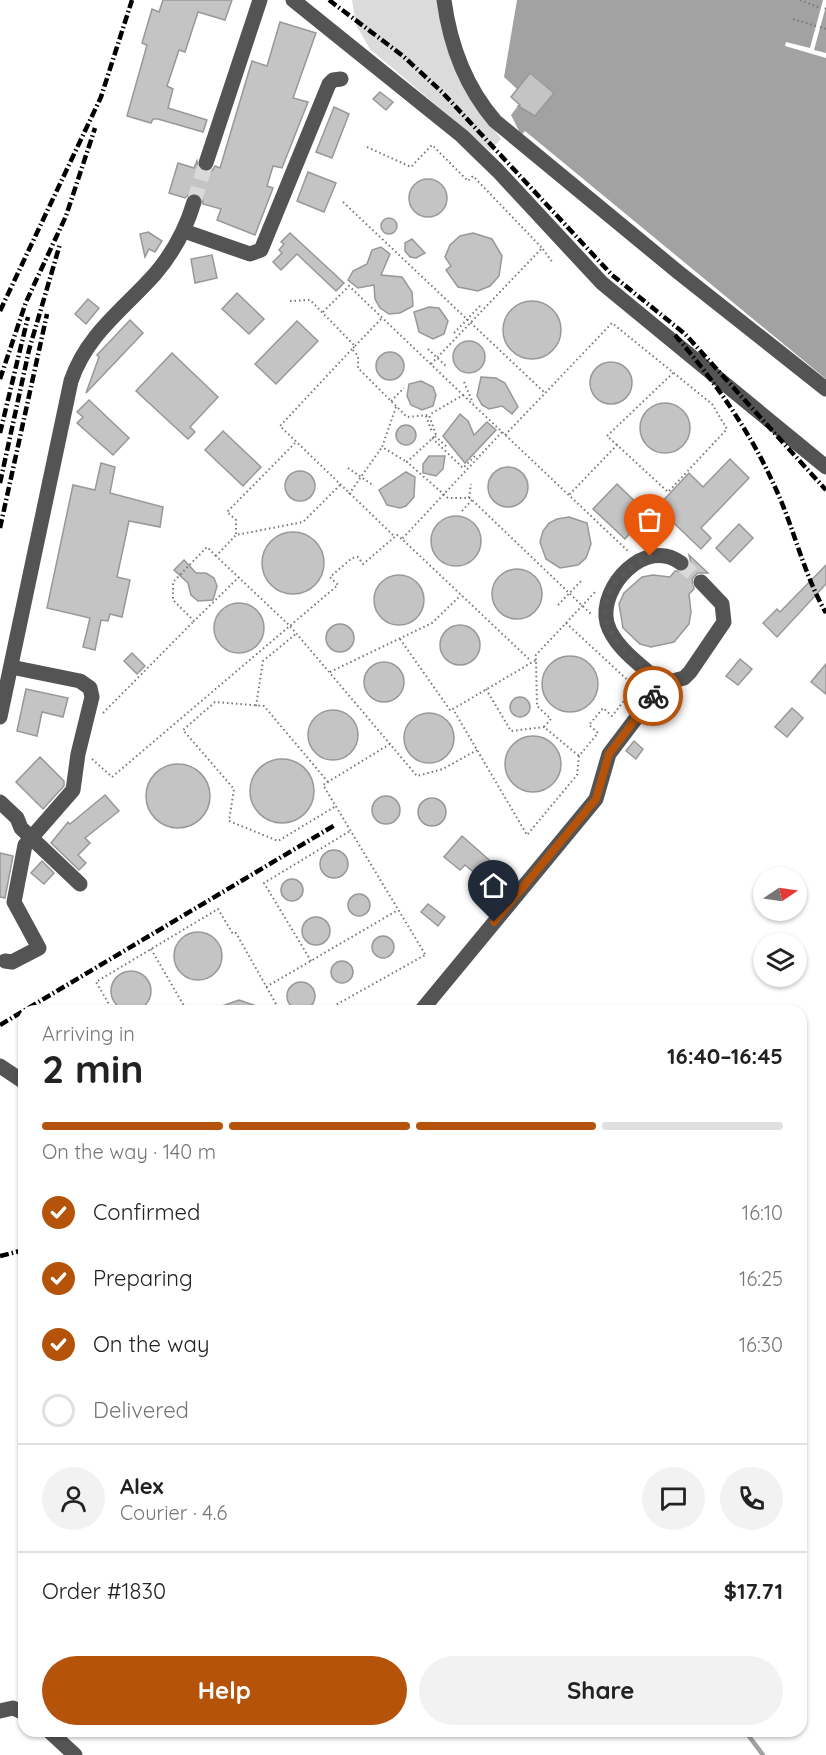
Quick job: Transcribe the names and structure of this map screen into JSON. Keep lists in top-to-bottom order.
{
  "north": "right",
  "page": {
    "heading": ["2 min", "Arriving in", "16:40–16:45"],
    "panel": [
      "Alex",
      "Courier · 4.6",
      "Order #1830",
      "$17.71"
    ],
    "bar": "On the way · 140 m",
    "list": [
      ["Confirmed", "16:10"],
      ["Preparing", "16:25"],
      ["On the way", "16:30"],
      "Delivered"
    ],
    "buttons": ["Help", "Share"]
  }
}
